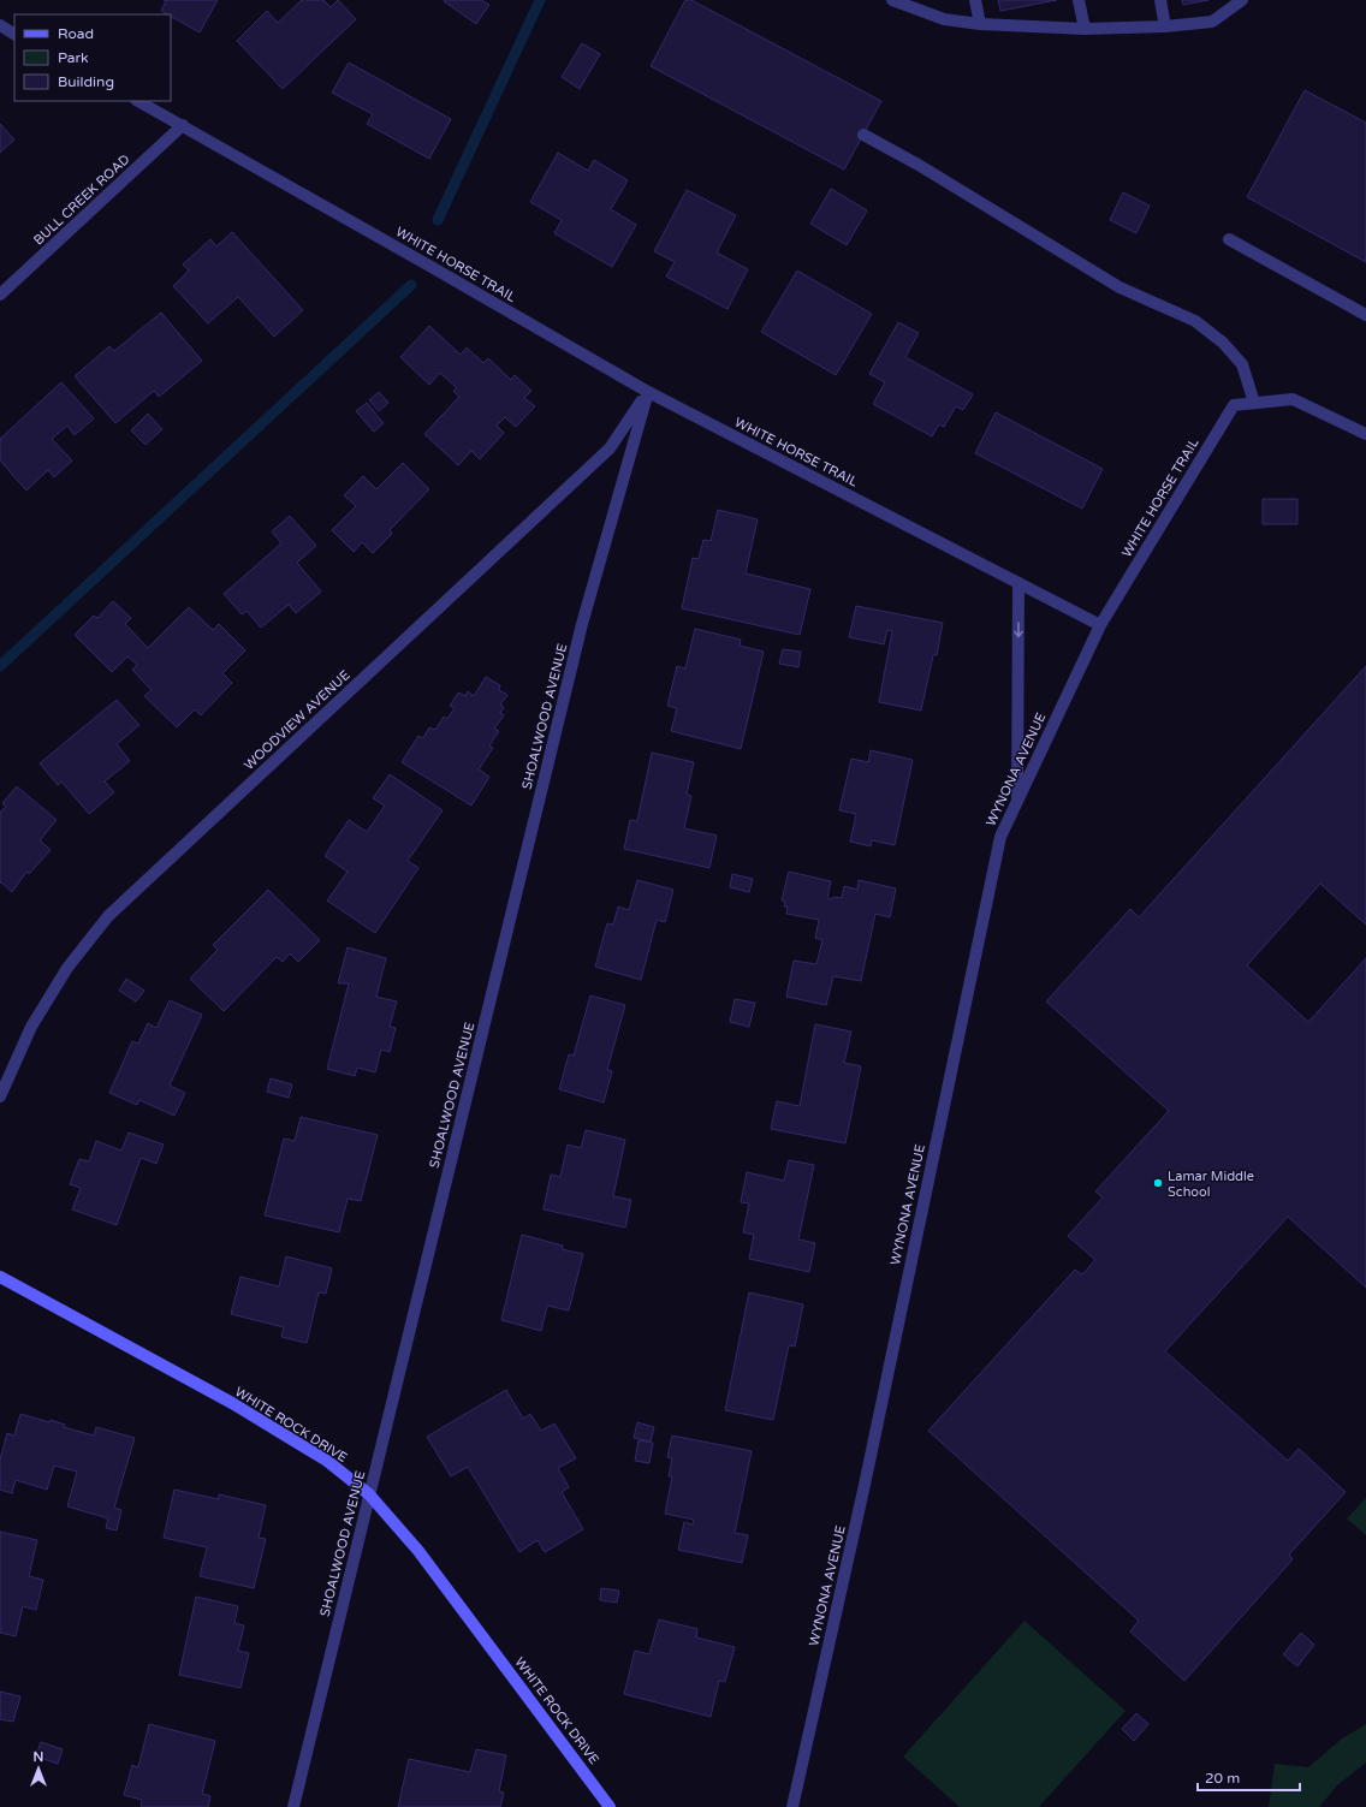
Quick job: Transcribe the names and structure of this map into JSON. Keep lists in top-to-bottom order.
{
  "streets": {
    "street": [
      "BULL CREEK ROAD",
      "WHITE HORSE TRAIL",
      "SHOALWOOD AVENUE",
      "WOODVIEW AVENUE",
      "WYNONA AVENUE",
      "WHITE ROCK DRIVE"
    ]
  },
  "crossings": [
    ["BULL CREEK ROAD", "WHITE HORSE TRAIL"],
    ["WHITE HORSE TRAIL", "SHOALWOOD AVENUE"],
    ["WHITE HORSE TRAIL", "WOODVIEW AVENUE"],
    ["WHITE HORSE TRAIL", "WYNONA AVENUE"],
    ["SHOALWOOD AVENUE", "WOODVIEW AVENUE"],
    ["SHOALWOOD AVENUE", "WHITE ROCK DRIVE"]
  ],
  "places": ["Lamar Middle School"],
  "legend": ["Road", "Park", "Building"],
  "scale_bar": "20 m",
  "north": "top"
}
